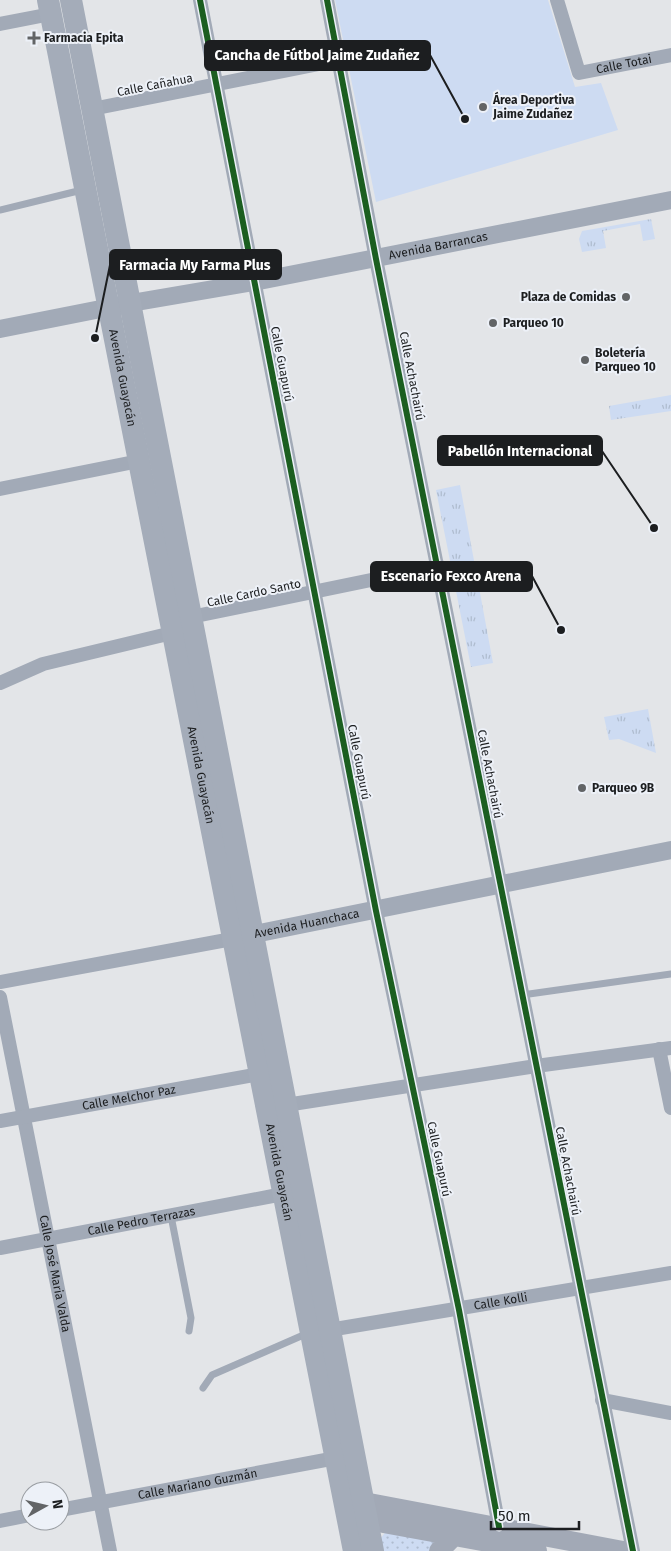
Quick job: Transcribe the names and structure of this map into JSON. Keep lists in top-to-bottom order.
{
  "streets": {
    "main road": ["Avenida Guayacán"],
    "street": [
      "Calle Totai",
      "Calle Cañahua",
      "Avenida Barrancas",
      "Calle Guapurú",
      "Calle Achachairú",
      "Calle Cardo Santo",
      "Avenida Huanchaca",
      "Calle Melchor Paz",
      "Calle Pedro Terrazas",
      "Calle José Maria Valda",
      "Calle Kolli",
      "Calle Mariano Guzmán"
    ]
  },
  "crossings": [
    ["Calle Cañahua", "Calle Guapurú"],
    ["Calle Cañahua", "Calle Achachairú"],
    ["Calle Cañahua", "Avenida Guayacán"],
    ["Avenida Barrancas", "Calle Guapurú"],
    ["Avenida Barrancas", "Calle Achachairú"],
    ["Avenida Barrancas", "Avenida Guayacán"],
    ["Calle Guapurú", "Calle Cardo Santo"],
    ["Calle Guapurú", "Avenida Huanchaca"],
    ["Calle Guapurú", "Calle Kolli"],
    ["Calle Achachairú", "Calle Cardo Santo"],
    ["Calle Achachairú", "Avenida Huanchaca"],
    ["Calle Achachairú", "Calle Kolli"],
    ["Avenida Guayacán", "Calle Cardo Santo"],
    ["Avenida Guayacán", "Avenida Huanchaca"],
    ["Avenida Guayacán", "Calle Melchor Paz"],
    ["Avenida Guayacán", "Calle Pedro Terrazas"],
    ["Avenida Guayacán", "Calle Kolli"],
    ["Avenida Guayacán", "Calle Mariano Guzmán"],
    ["Calle Melchor Paz", "Calle José Maria Valda"],
    ["Calle Pedro Terrazas", "Calle José Maria Valda"],
    ["Calle José Maria Valda", "Calle Mariano Guzmán"]
  ],
  "places": {
    "health": ["Farmacia Epita"],
    "other": [
      "Área Deportiva Jaime Zudañez",
      "Cancha de Fútbol Jaime Zudañez",
      "Plaza de Comidas",
      "Parqueo 10",
      "Farmacia My Farma Plus",
      "Boletería Parqueo 10",
      "Pabellón Internacional",
      "Escenario Fexco Arena",
      "Parqueo 9B"
    ]
  },
  "scale_bar": "50 m",
  "north": "right"
}
